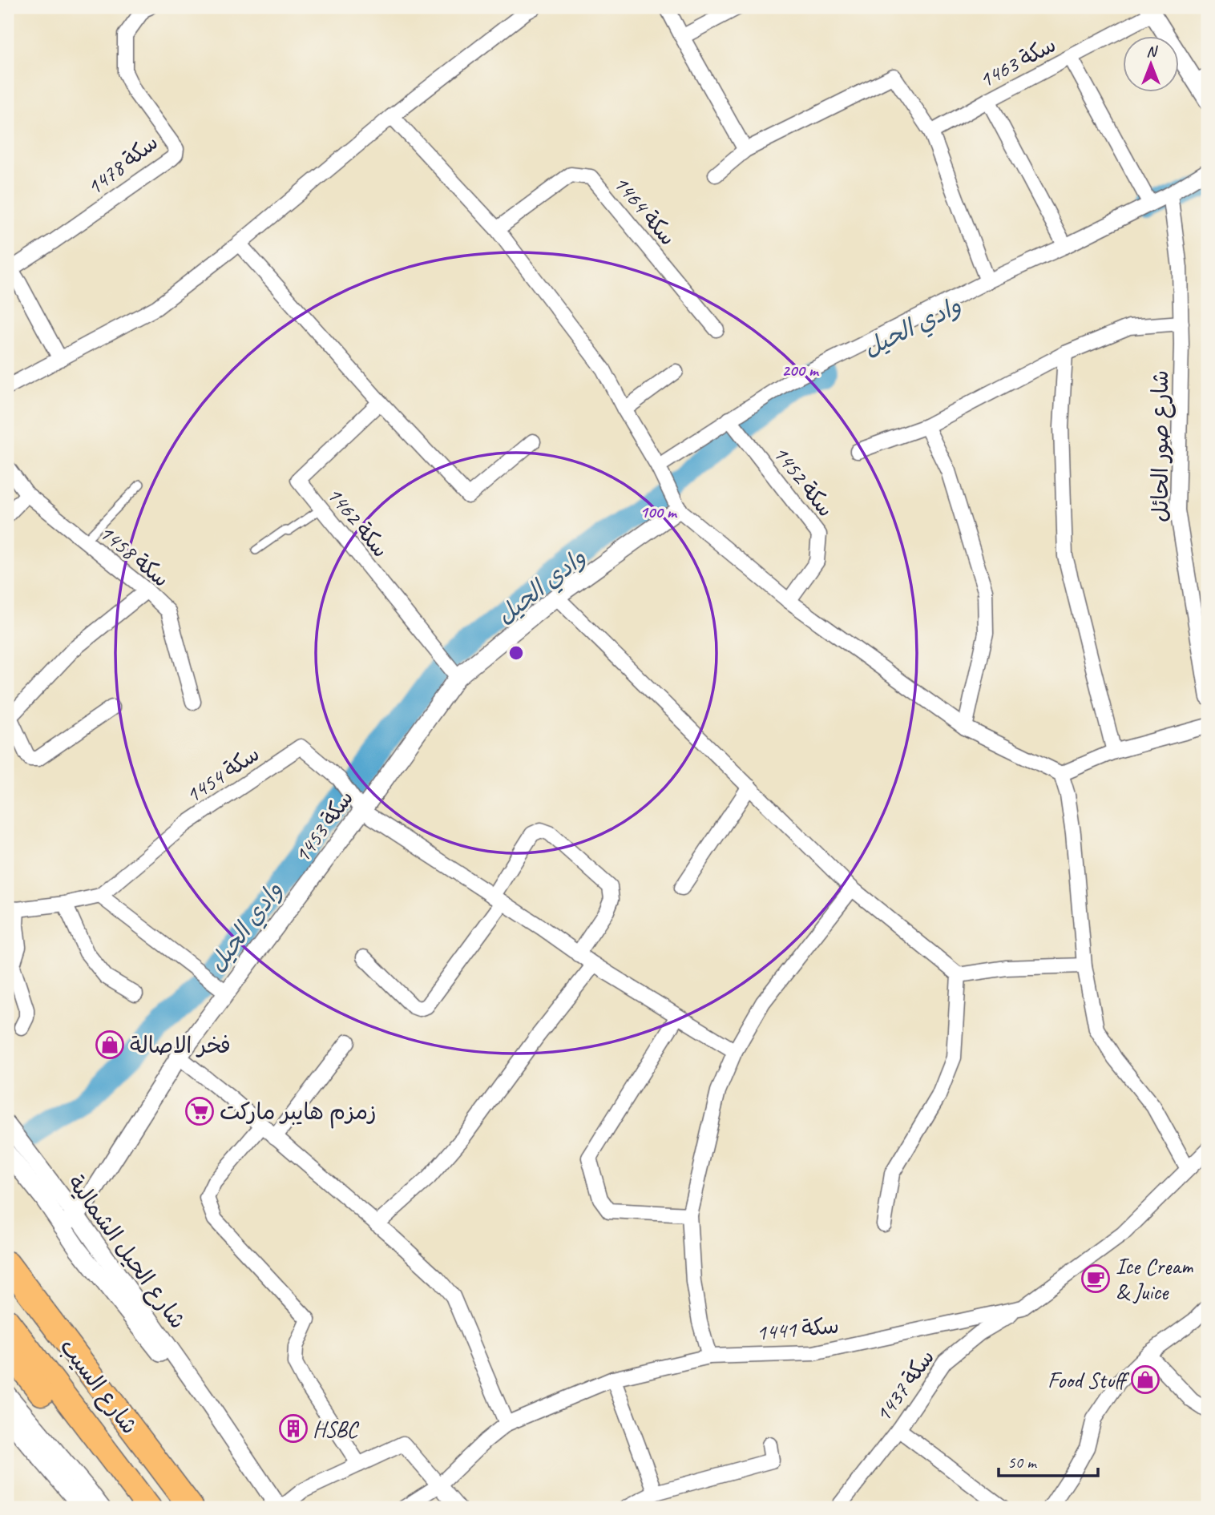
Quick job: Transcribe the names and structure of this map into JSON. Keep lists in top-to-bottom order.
{
  "streets": {
    "highway": ["شارع السيب"],
    "street": [
      "سكة 1463",
      "سكة 1478",
      "سكة 1464",
      "شارع صور الحائل",
      "سكة 1452",
      "سكة 1462",
      "سكة 1458",
      "سكة 1454",
      "سكة 1453",
      "شارع الحيل الشمالية",
      "سكة 1441",
      "سكة 1437"
    ]
  },
  "crossings": [
    ["سكة 1462", "سكة 1453"],
    ["سكة 1454", "سكة 1453"],
    ["سكة 1453", "شارع الحيل الشمالية"],
    ["سكة 1441", "سكة 1437"]
  ],
  "water": ["وادي الحيل"],
  "places": {
    "shop": ["فخر الاصالة", "Food Stuff"],
    "supermarket": ["زمزم هايبر ماركت"],
    "cafe": ["Ice Cream & Juice"],
    "building": ["HSBC"]
  },
  "scale_bar": "50 m",
  "north": "top",
  "rings": ["200 m", "100 m"]
}
